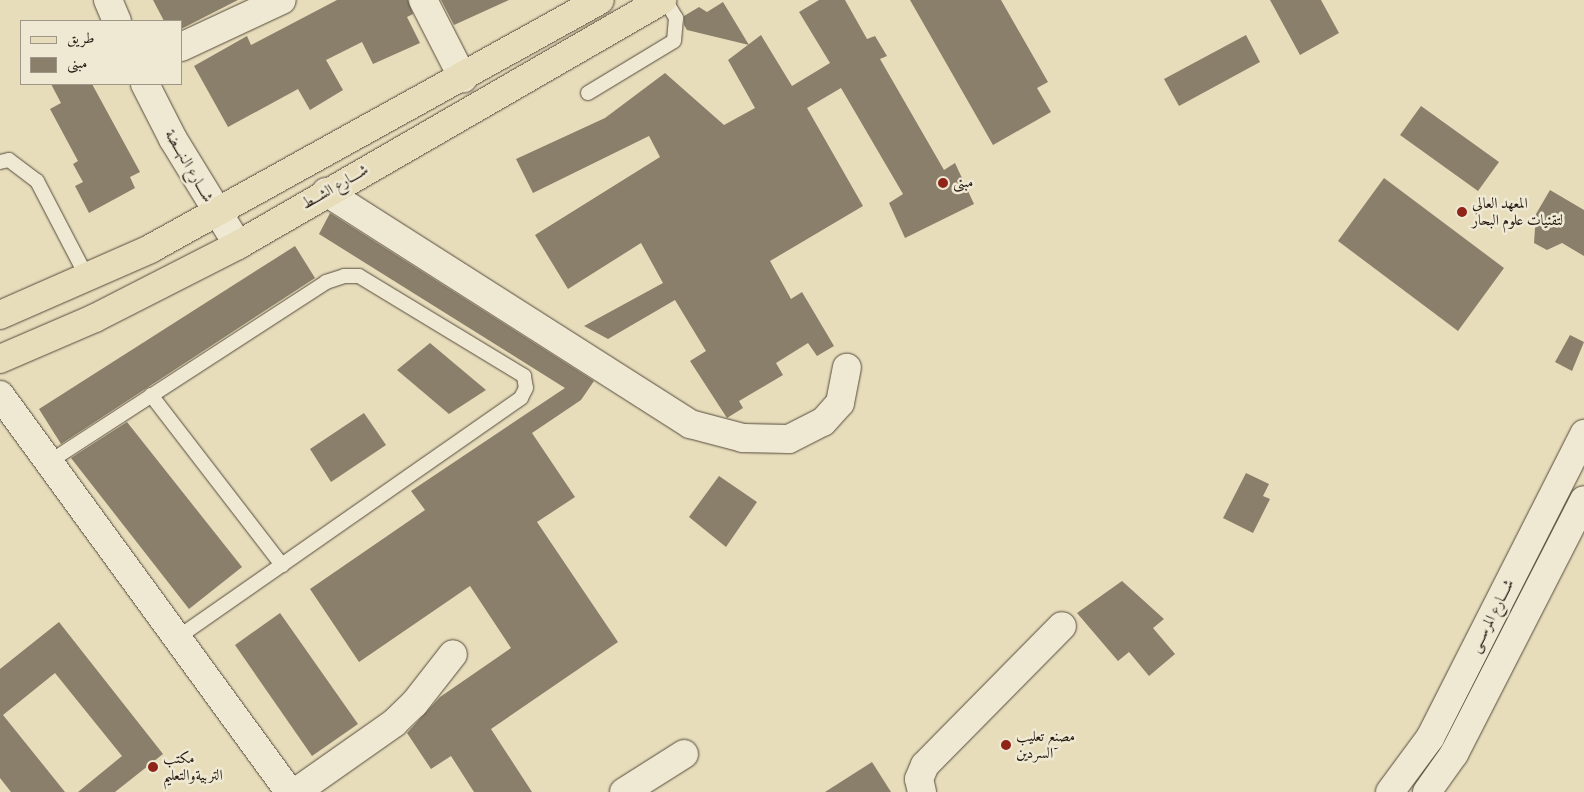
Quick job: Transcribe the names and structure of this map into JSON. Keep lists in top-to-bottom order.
{
  "streets": {
    "main road": ["شــــارع الشـــط"],
    "street": ["شــــارع الـنهـــضة", "شــــارع المرســـى"]
  },
  "crossings": [
    ["شــــارع الـنهـــضة", "شــــارع الشـــط"]
  ],
  "places": [
    "مبنى",
    "المعهد العالي لتقنيات علوم البحار",
    "مصنع تعليب السردين",
    "مكتب التربيةوالتعليم"
  ],
  "legend": ["طريق", "مبنى"]
}
